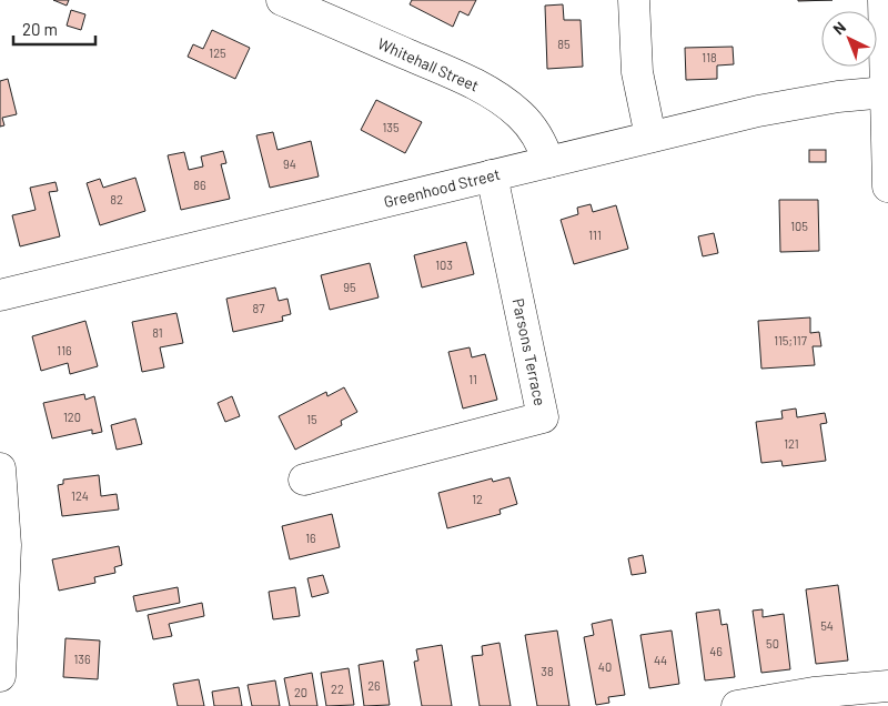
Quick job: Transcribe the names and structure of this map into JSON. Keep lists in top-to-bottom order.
{
  "streets": {
    "street": ["Whitehall Street", "Greenhood Street", "Parsons Terrace"]
  },
  "crossings": [
    ["Whitehall Street", "Greenhood Street"],
    ["Greenhood Street", "Parsons Terrace"]
  ],
  "house_numbers": [
    "85",
    "125",
    "118",
    "135",
    "94",
    "86",
    "82",
    "105",
    "111",
    "103",
    "95",
    "87",
    "81",
    "115;117",
    "116",
    "11",
    "120",
    "15",
    "121",
    "124",
    "12",
    "16",
    "54",
    "50",
    "46",
    "136",
    "44",
    "40",
    "38",
    "26",
    "22",
    "20"
  ],
  "scale_bar": "20 m",
  "north": "top left"
}
